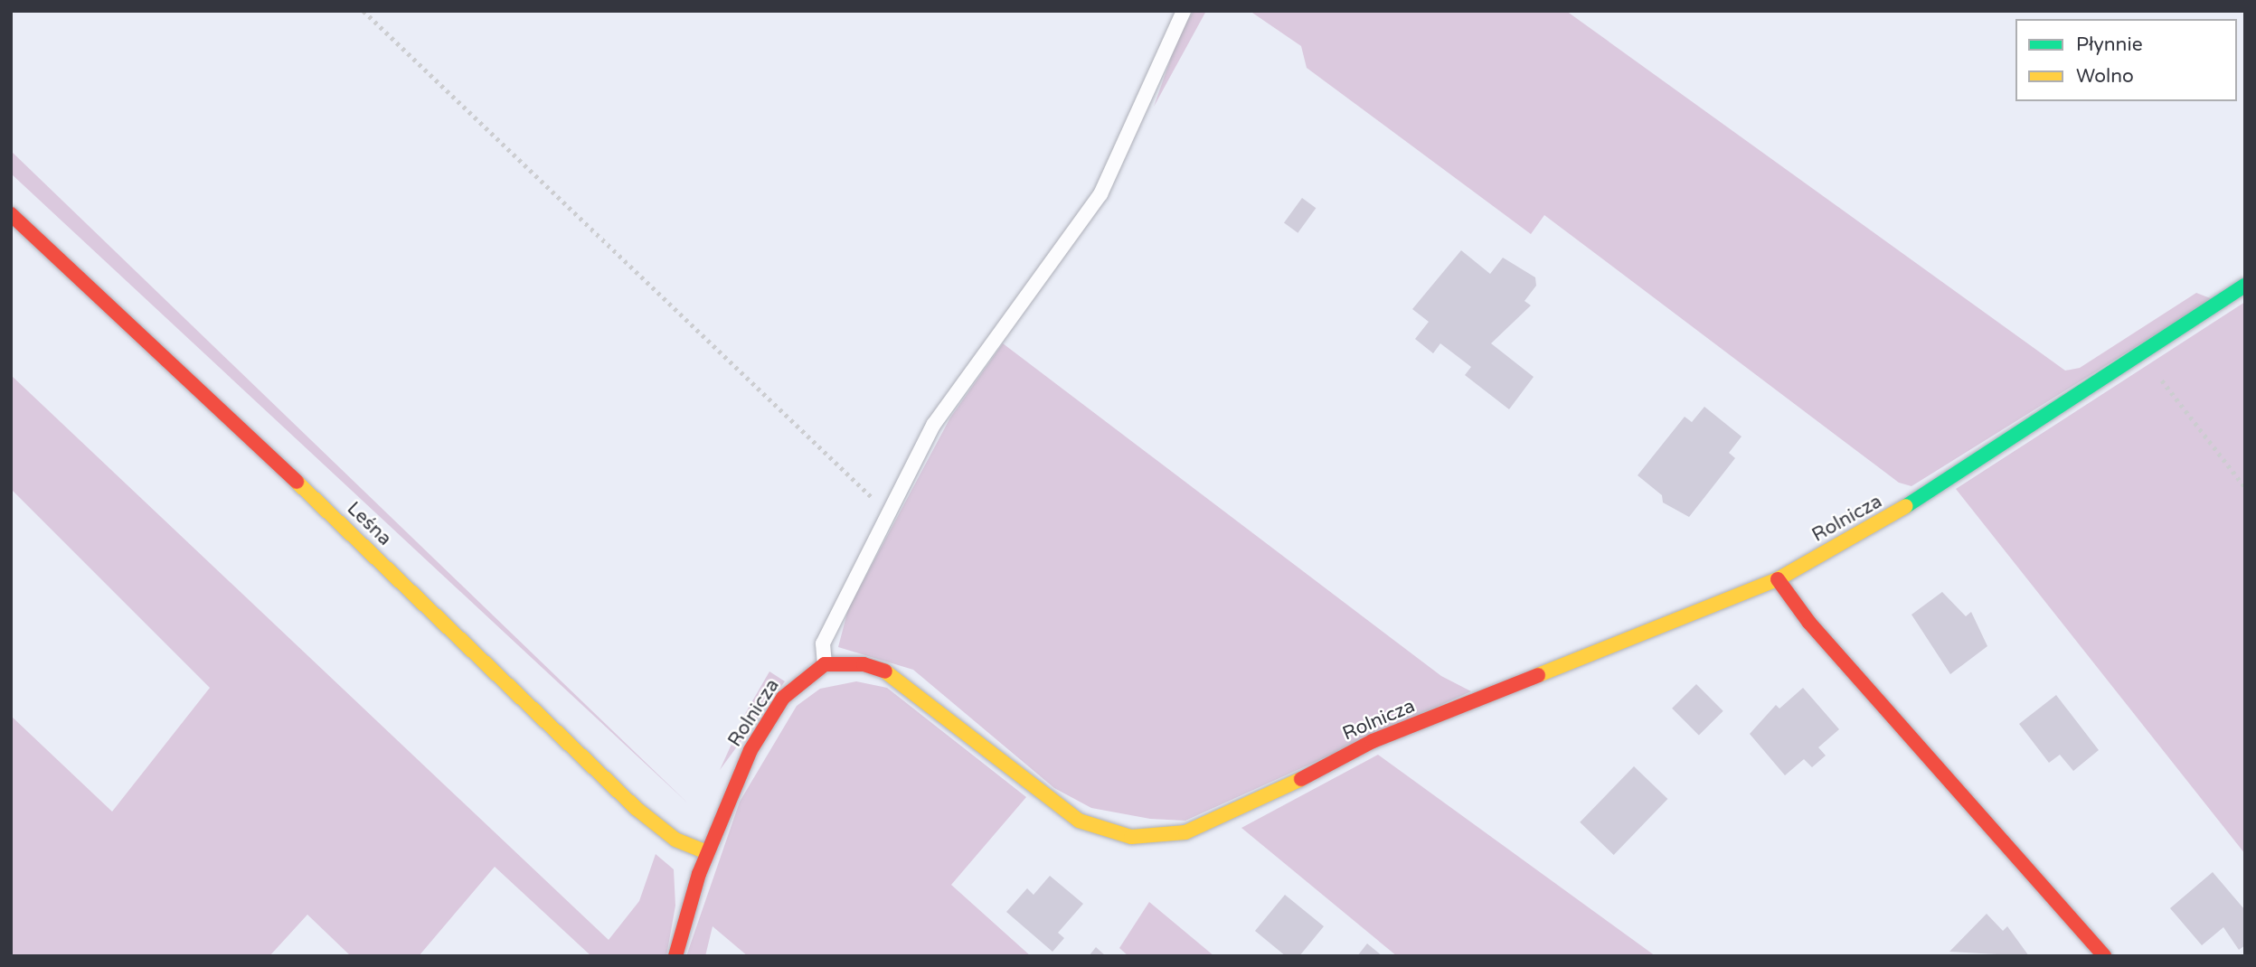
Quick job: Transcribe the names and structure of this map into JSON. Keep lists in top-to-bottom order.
{
  "streets": {
    "street": ["Rolnicza", "Leśna"]
  },
  "crossings": [
    ["Rolnicza", "Leśna"]
  ],
  "legend": ["Płynnie", "Wolno"]
}
